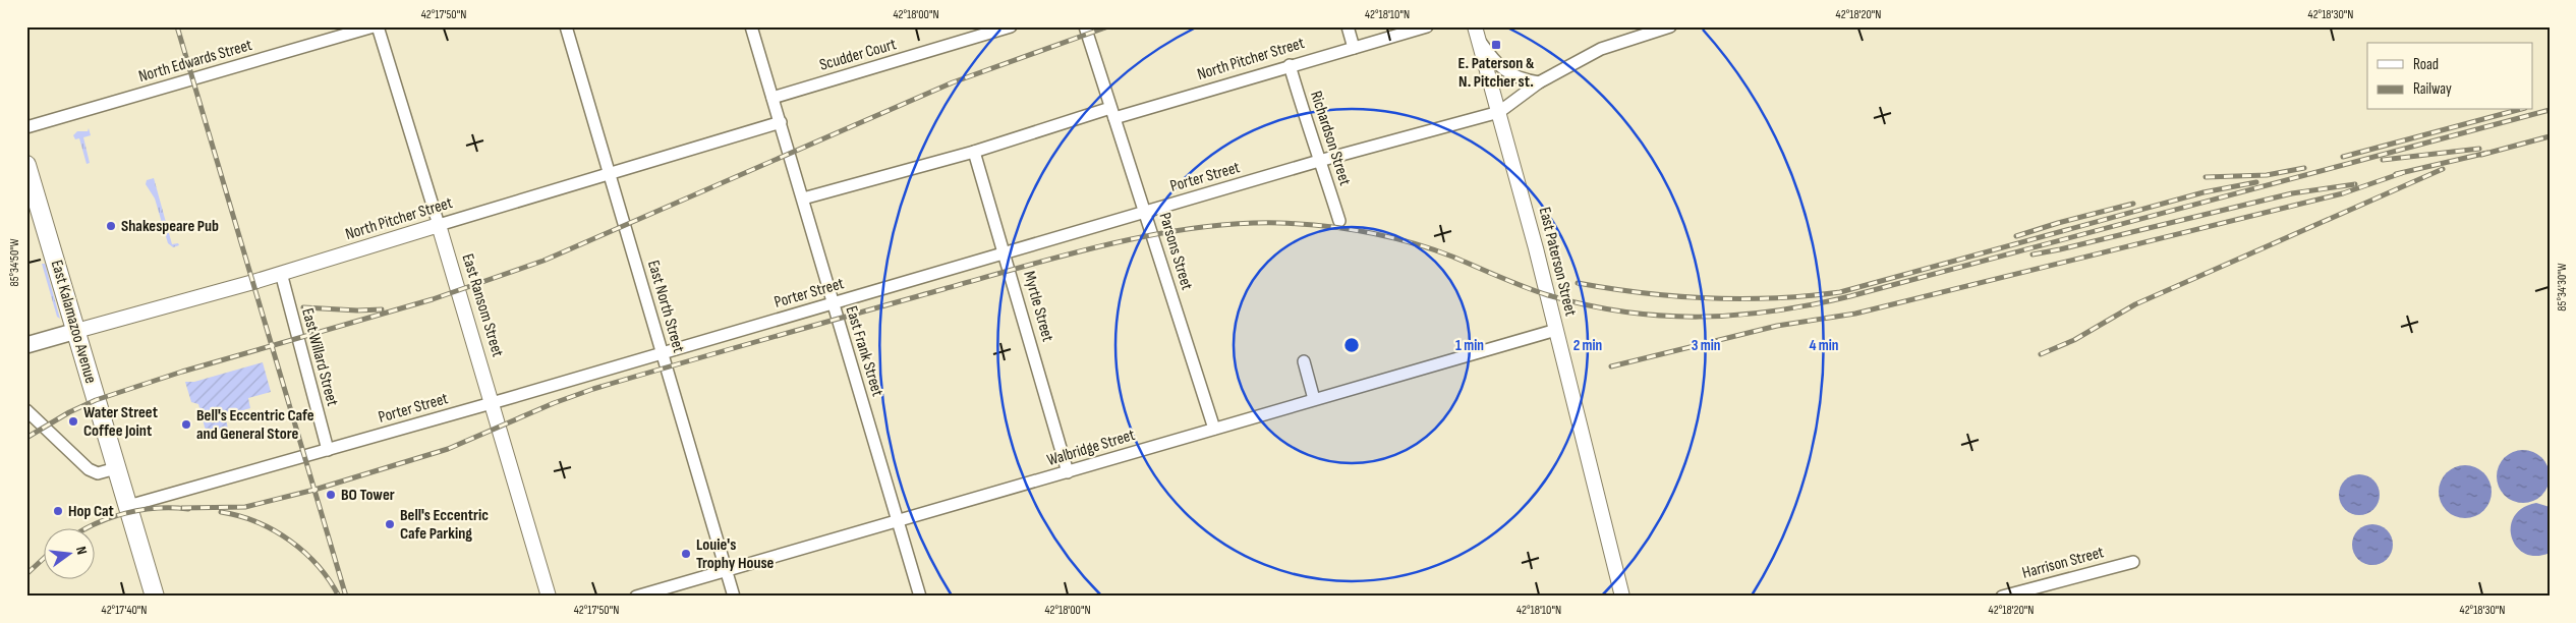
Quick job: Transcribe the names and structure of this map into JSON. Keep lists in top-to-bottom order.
{
  "streets": {
    "main road": ["North Pitcher Street", "East Kalamazoo Avenue"],
    "street": [
      "Scudder Court",
      "North Edwards Street",
      "Richardson Street",
      "Porter Street",
      "Parsons Street",
      "East Paterson Street",
      "East Ransom Street",
      "East North Street",
      "Myrtle Street",
      "East Frank Street",
      "East Willard Street",
      "Walbridge Street",
      "Harrison Street"
    ]
  },
  "crossings": [
    ["Scudder Court", "East Frank Street"],
    ["North Pitcher Street", "Richardson Street"],
    ["North Pitcher Street", "Parsons Street"],
    ["North Pitcher Street", "East Ransom Street"],
    ["North Pitcher Street", "East North Street"],
    ["North Pitcher Street", "Myrtle Street"],
    ["North Pitcher Street", "East Kalamazoo Avenue"],
    ["North Pitcher Street", "East Frank Street"],
    ["North Pitcher Street", "East Willard Street"],
    ["North Edwards Street", "East Ransom Street"],
    ["Richardson Street", "Porter Street"],
    ["Porter Street", "Parsons Street"],
    ["Porter Street", "East Paterson Street"],
    ["Porter Street", "East Ransom Street"],
    ["Porter Street", "East North Street"],
    ["Porter Street", "Myrtle Street"],
    ["Porter Street", "East Kalamazoo Avenue"],
    ["Porter Street", "East Frank Street"],
    ["Porter Street", "East Willard Street"],
    ["Parsons Street", "Walbridge Street"],
    ["East Paterson Street", "Walbridge Street"],
    ["East North Street", "Walbridge Street"],
    ["Myrtle Street", "Walbridge Street"],
    ["East Frank Street", "Walbridge Street"]
  ],
  "places": {
    "transit": ["E. Paterson & N. Pitcher st."],
    "other": [
      "Shakespeare Pub",
      "Water Street Coffee Joint",
      "Bell's Eccentric Cafe and General Store",
      "BO Tower",
      "Hop Cat",
      "Bell's Eccentric Cafe Parking",
      "Louie's Trophy House"
    ]
  },
  "legend": ["Road", "Railway"],
  "north": "right",
  "coordinates": [
    "42°17'50\"N",
    "42°18'00\"N",
    "42°18'10\"N",
    "42°18'20\"N",
    "42°18'30\"N",
    "85°34'50\"W",
    "85°34'30\"W",
    "42°17'40\"N"
  ],
  "rings": [
    "1 min",
    "2 min",
    "3 min",
    "4 min"
  ]
}
